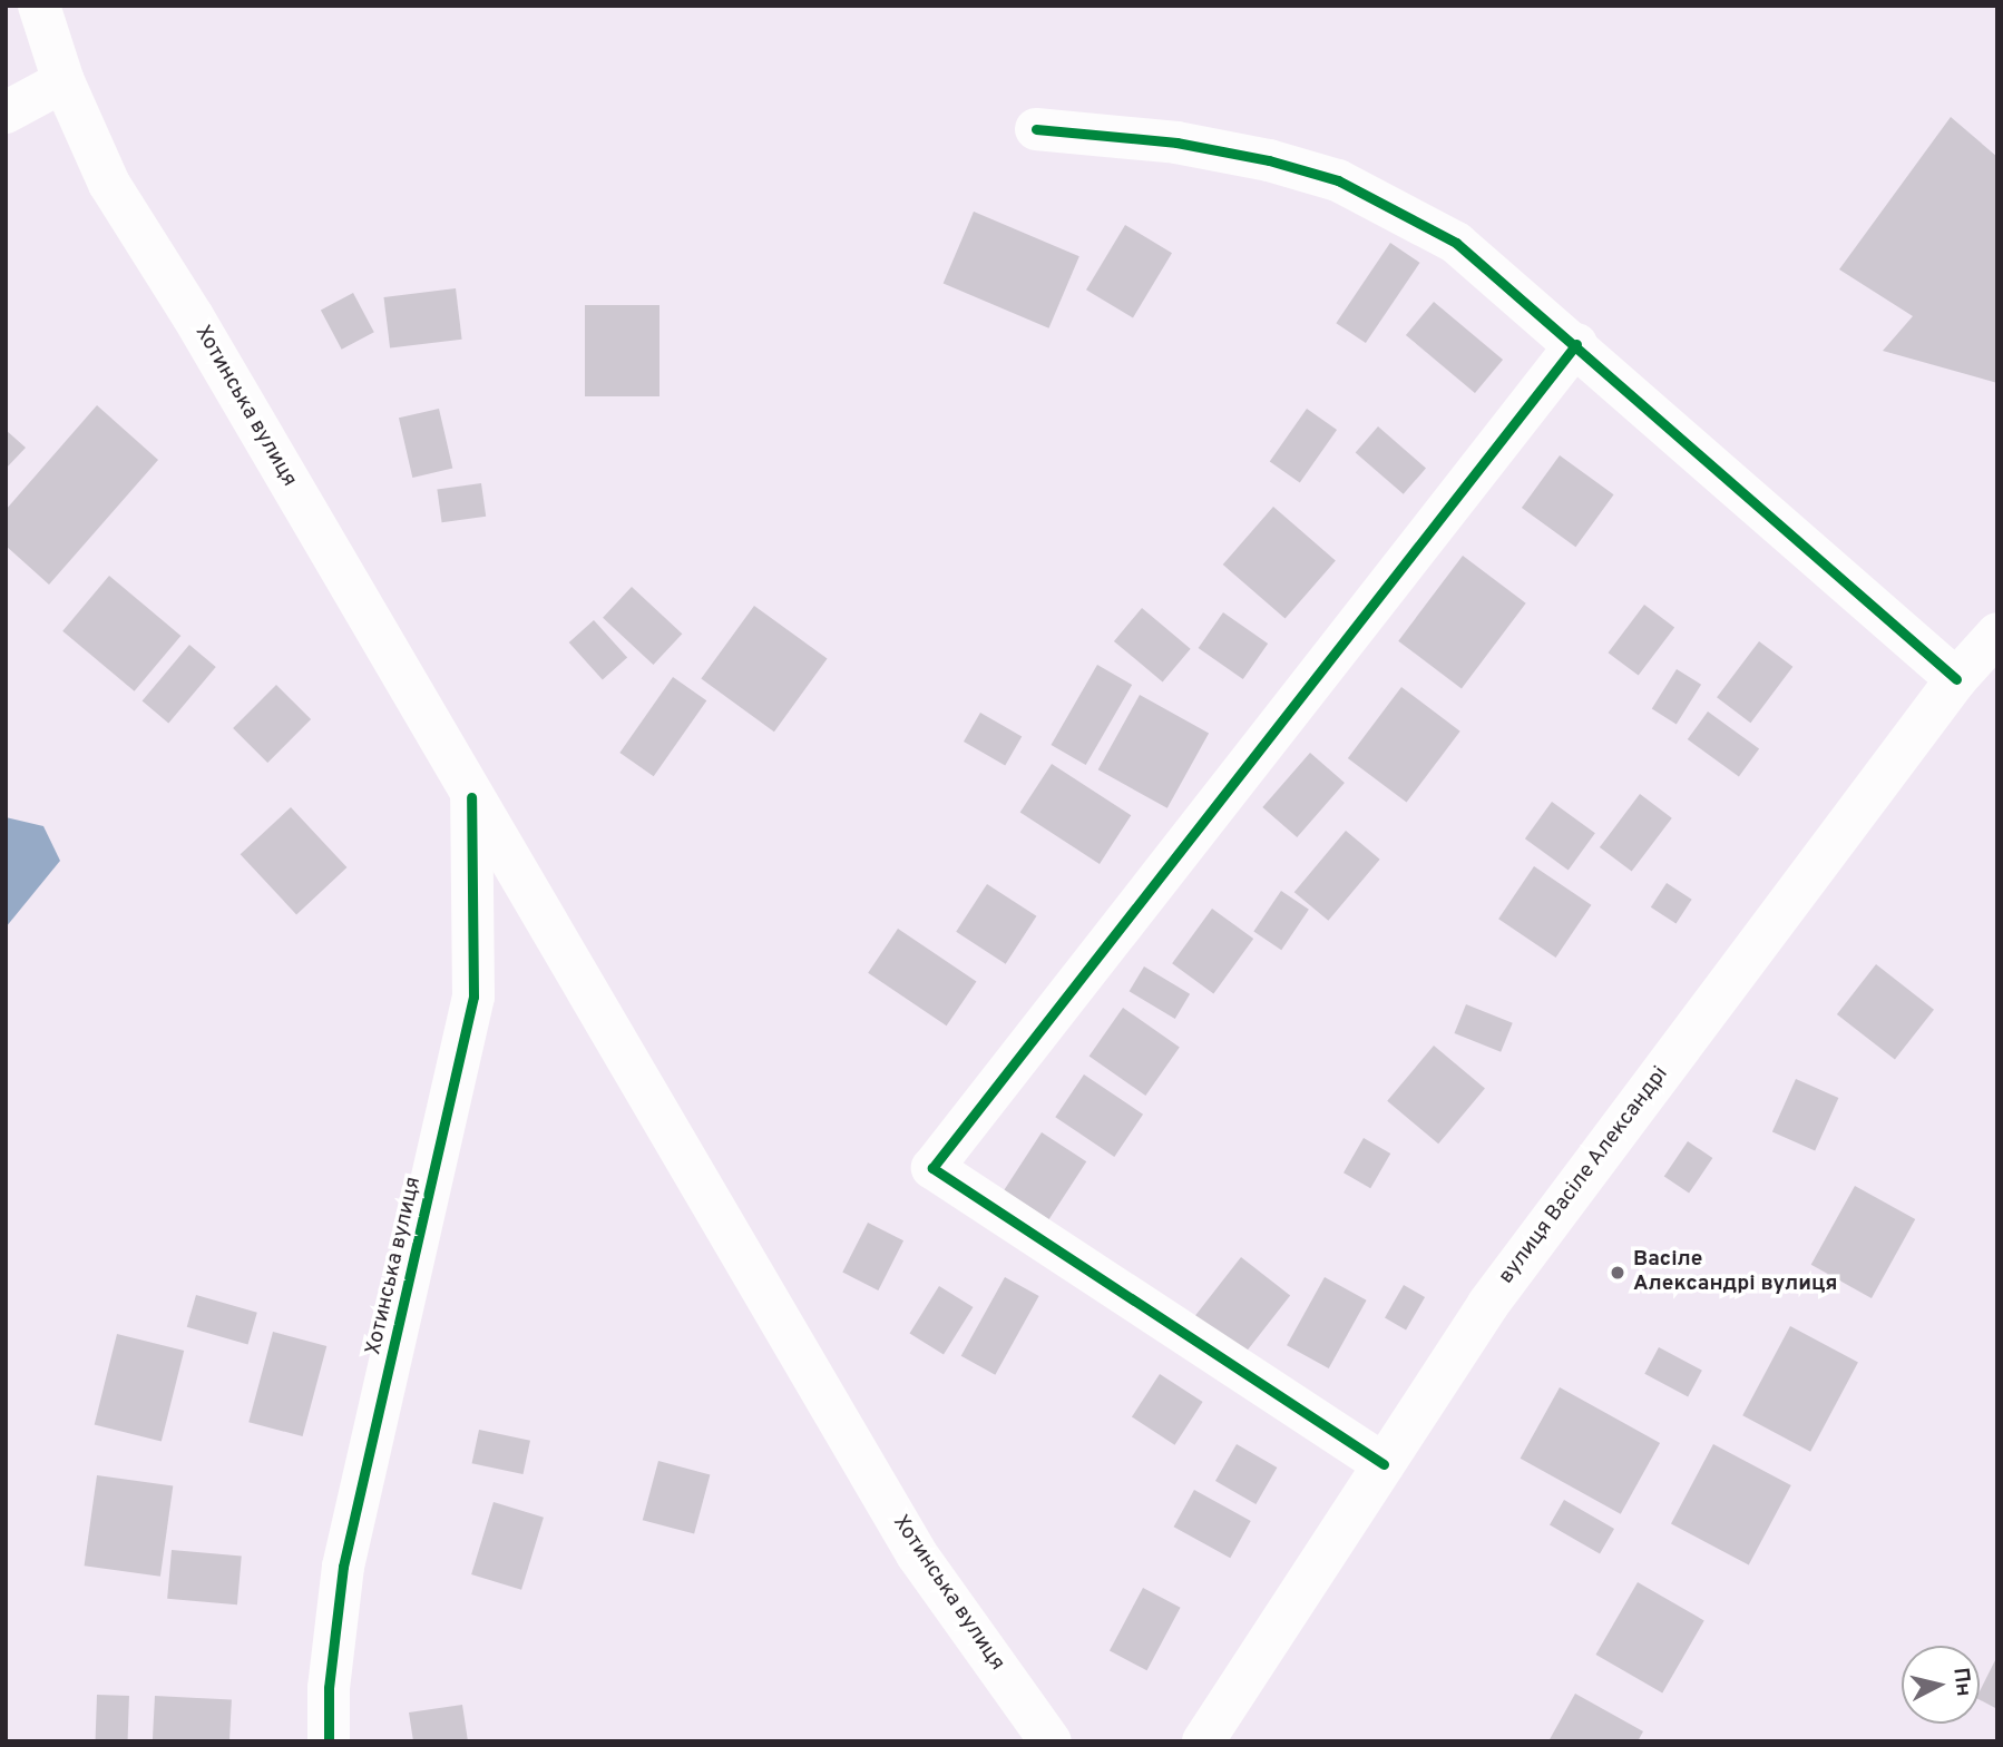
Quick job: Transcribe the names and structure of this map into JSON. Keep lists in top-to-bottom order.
{
  "streets": {
    "main road": ["Хотинська вулиця", "вулиця Васіле Александрі"]
  },
  "places": ["Васіле Александрі вулиця"],
  "north": "right"
}
